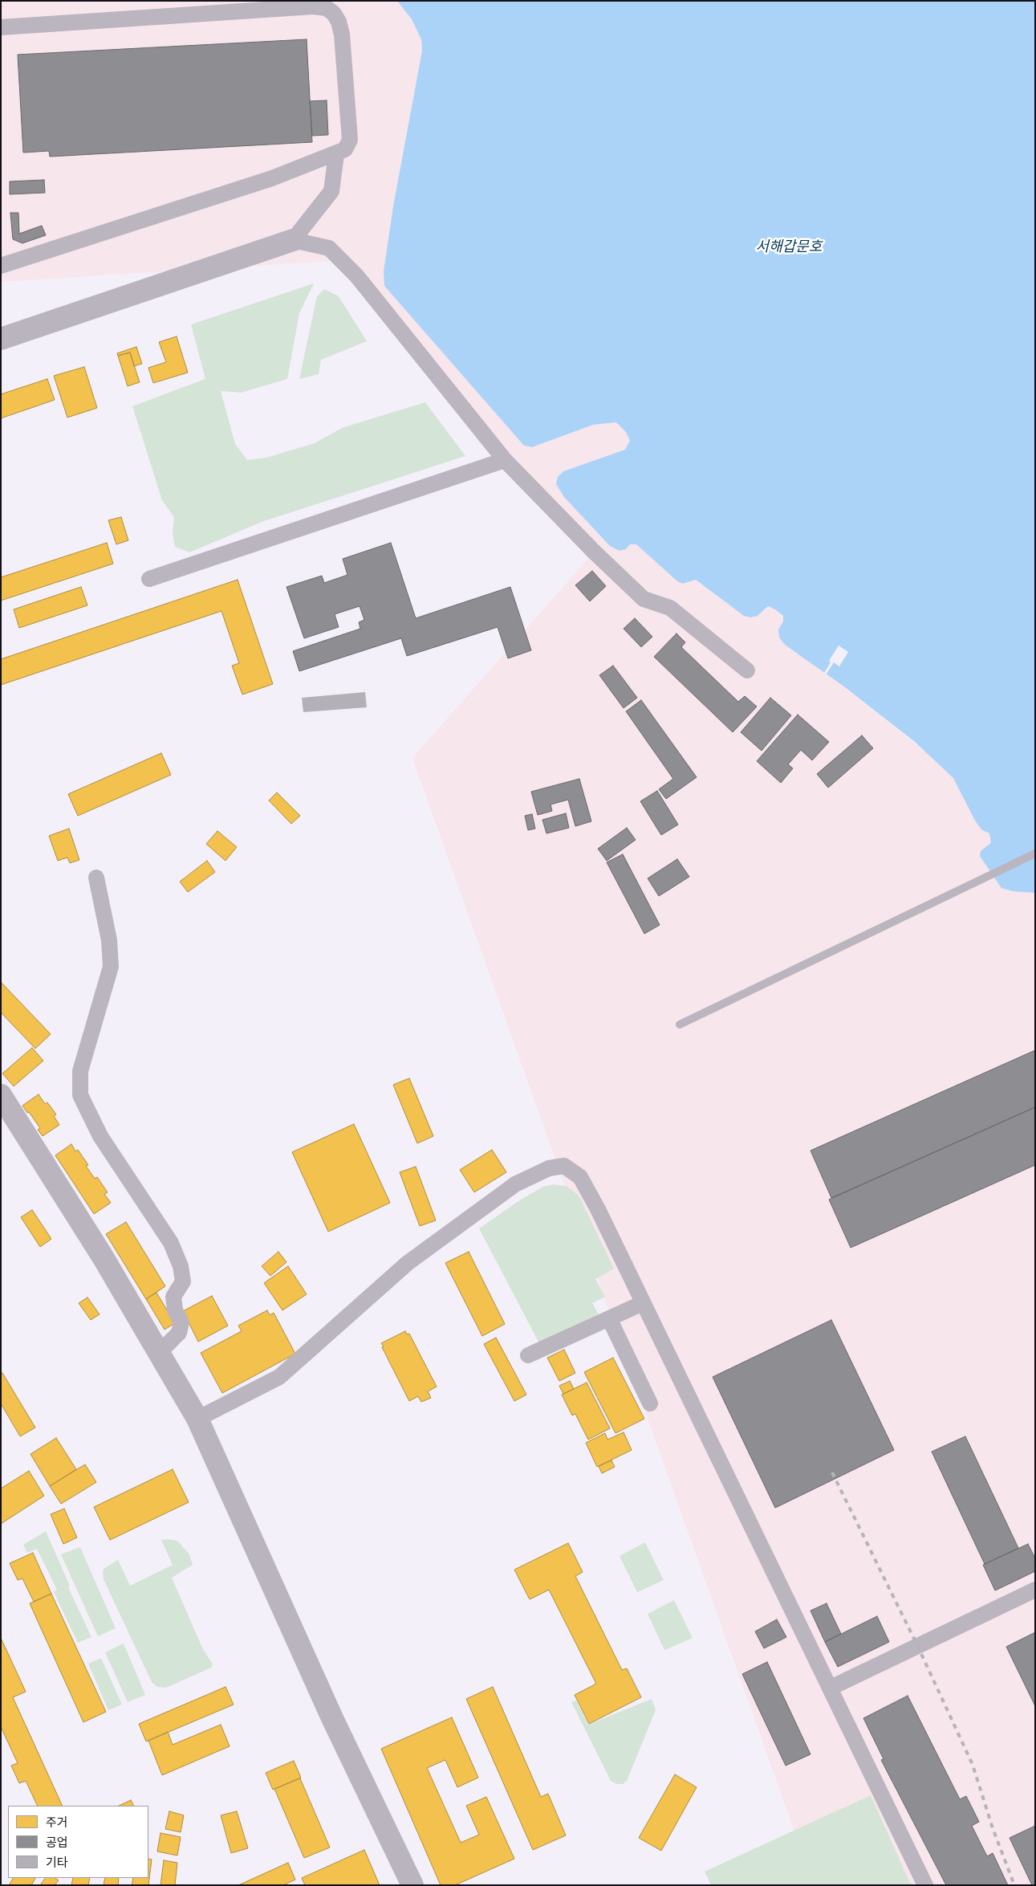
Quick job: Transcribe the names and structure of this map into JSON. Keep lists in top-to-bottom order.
{
  "water": ["서해갑문호"],
  "legend": ["주거", "공업", "기타"]
}
